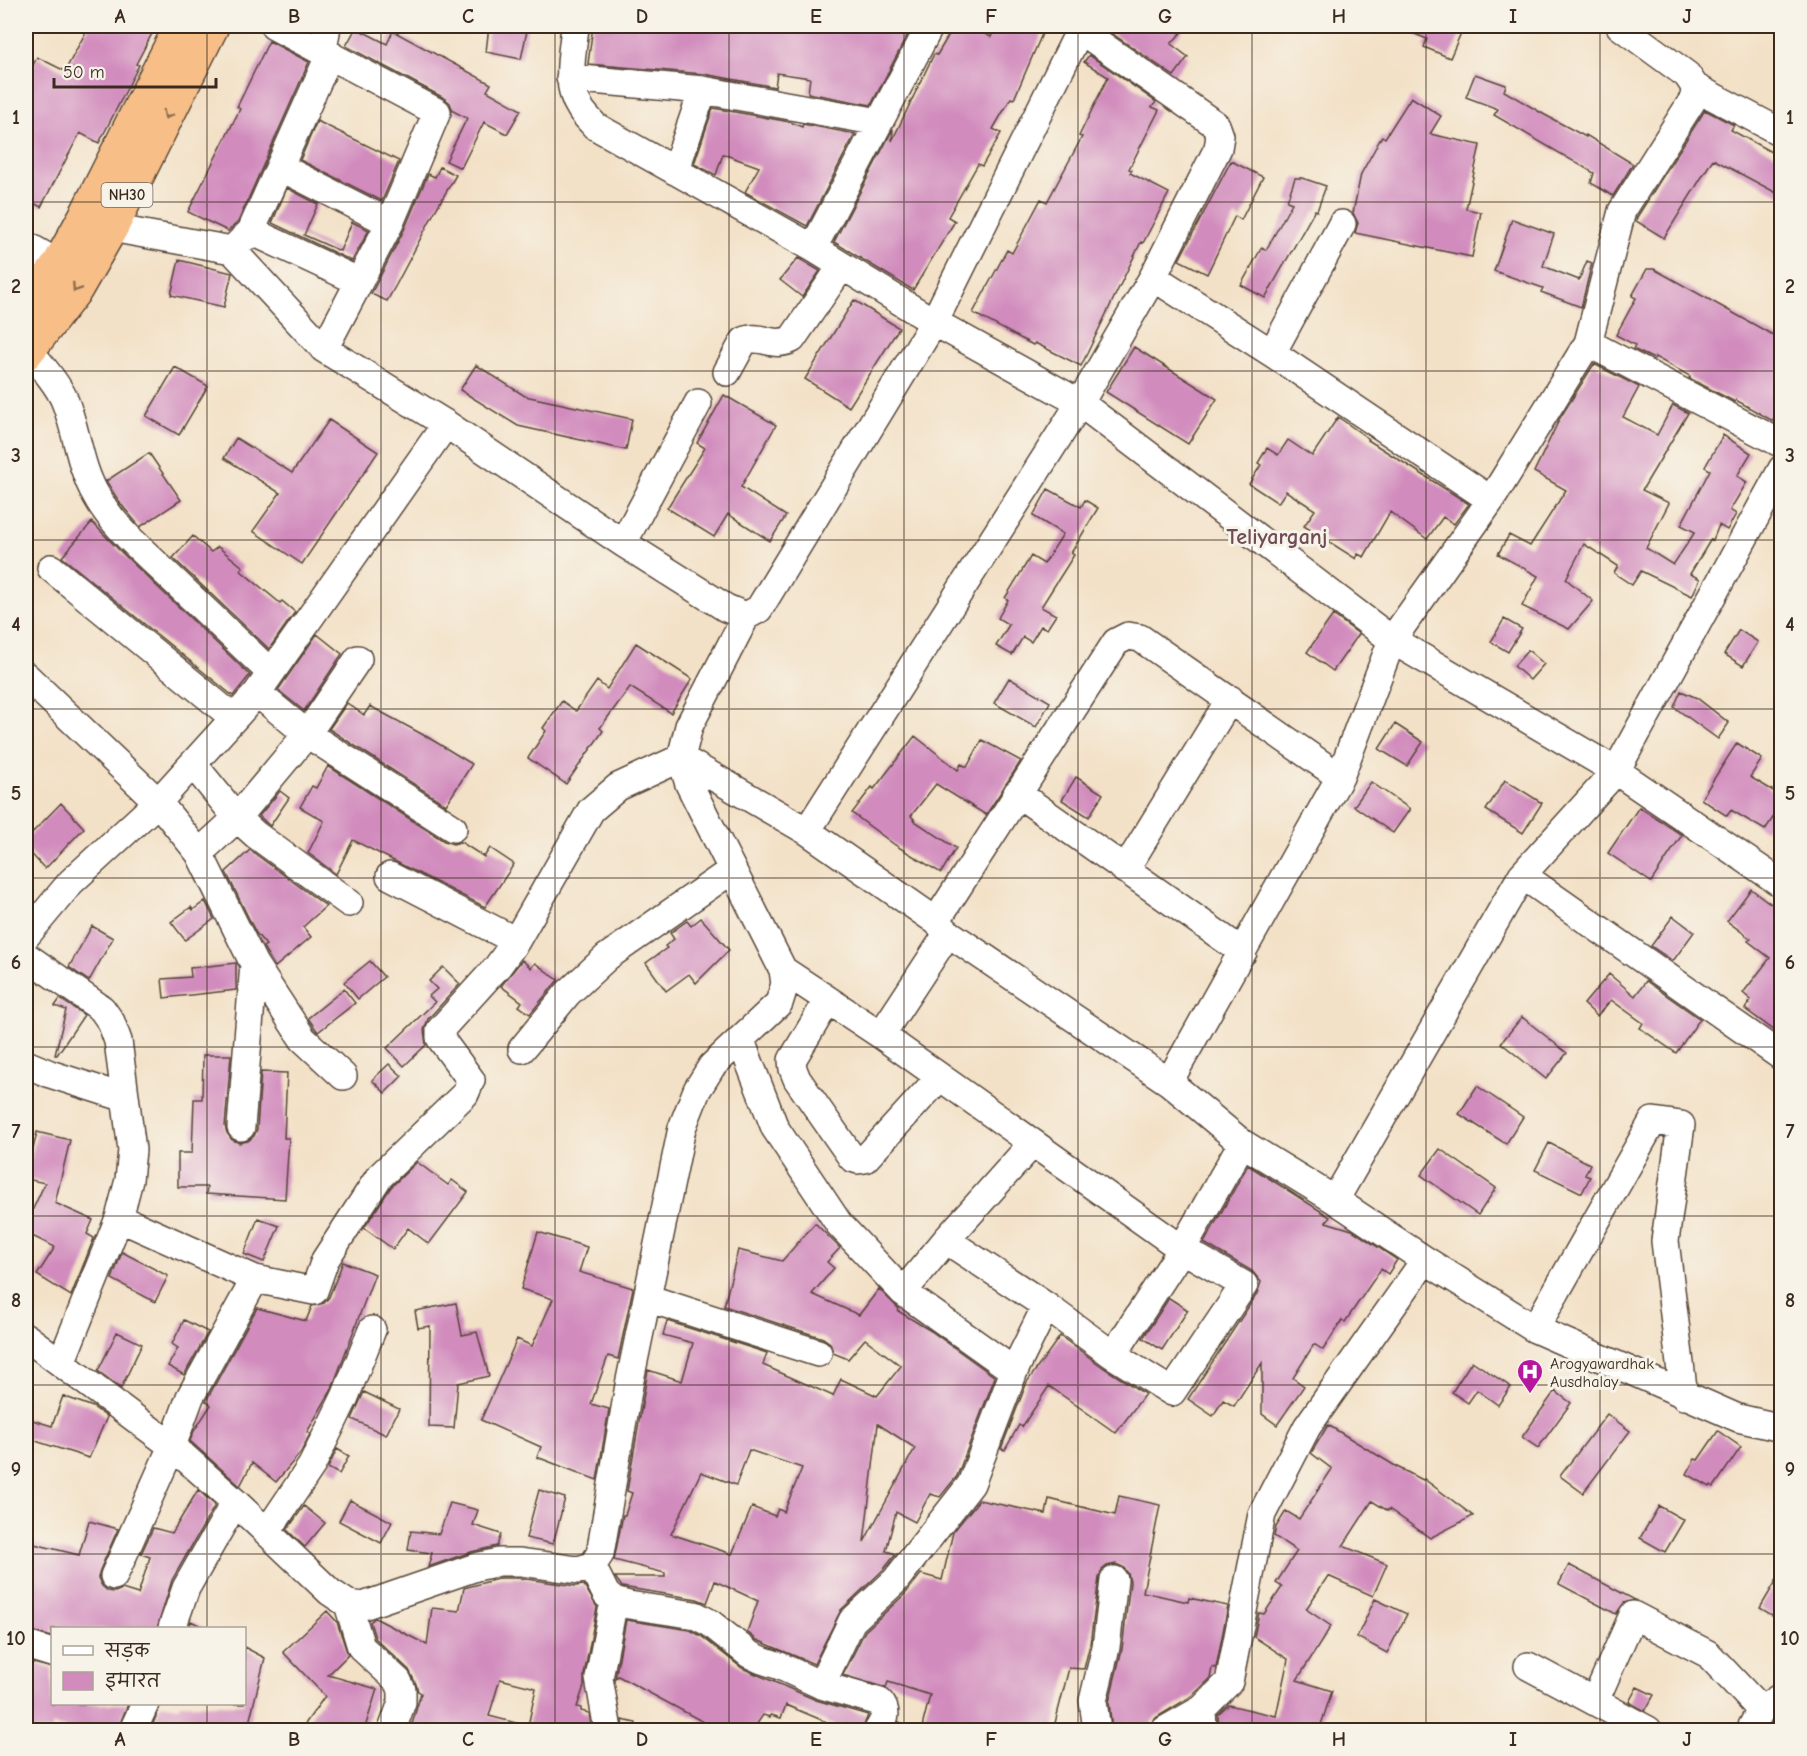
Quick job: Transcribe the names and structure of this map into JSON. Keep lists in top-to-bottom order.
{
  "streets": {
    "highway": ["NH30"]
  },
  "districts": ["Teliyarganj"],
  "places": {
    "hospital": ["Arogyawardhak Ausdhalay"]
  },
  "legend": ["सड़क", "इमारत"],
  "scale_bar": "50 m",
  "grid": {
    "columns": [
      "A",
      "B",
      "C",
      "D",
      "E",
      "F",
      "G",
      "H",
      "I",
      "J"
    ],
    "rows": [
      "1",
      "2",
      "3",
      "4",
      "5",
      "6",
      "7",
      "8",
      "9",
      "10"
    ]
  }
}
